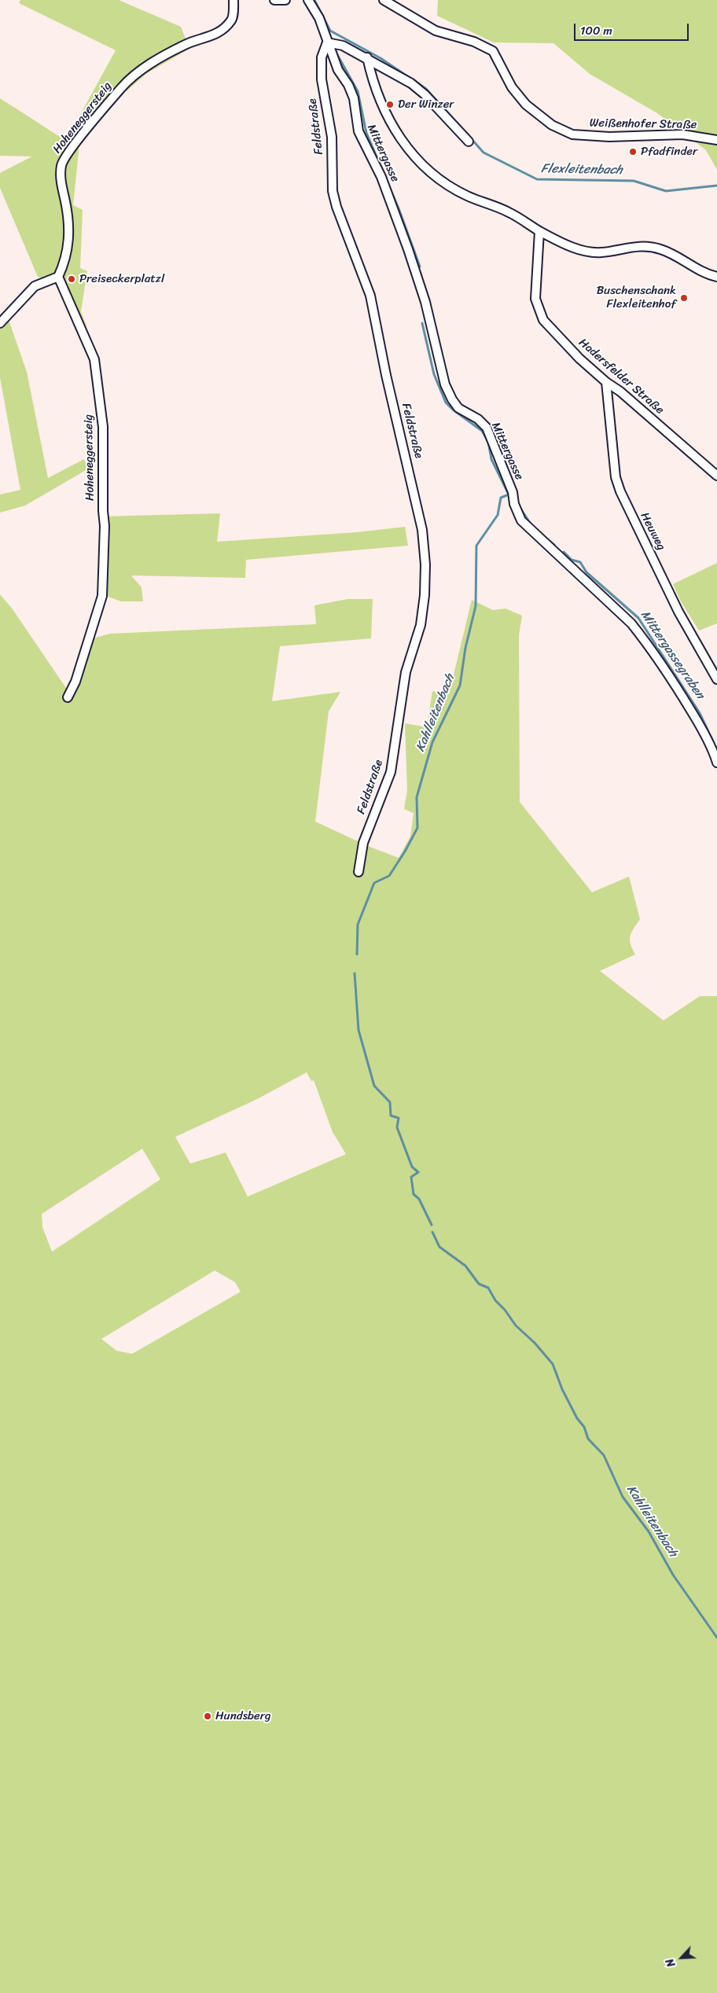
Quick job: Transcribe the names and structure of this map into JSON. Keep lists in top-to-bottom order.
{
  "streets": {
    "street": [
      "Hoheneggersteig",
      "Weißenhofer Straße",
      "Feldstraße",
      "Mittergasse",
      "Hadersfelder Straße",
      "Heuweg"
    ]
  },
  "crossings": [
    ["Feldstraße", "Mittergasse"],
    ["Hadersfelder Straße", "Heuweg"]
  ],
  "water": ["Flexleitenbach", "Mittergassegraben", "Kahlleitenbach"],
  "places": [
    "Der Winzer",
    "Pfadfinder",
    "Preiseckerplatzl",
    "Buschenschank Flexleitenhof",
    "Hundsberg"
  ],
  "scale_bar": "100 m",
  "north": "bottom left"
}
